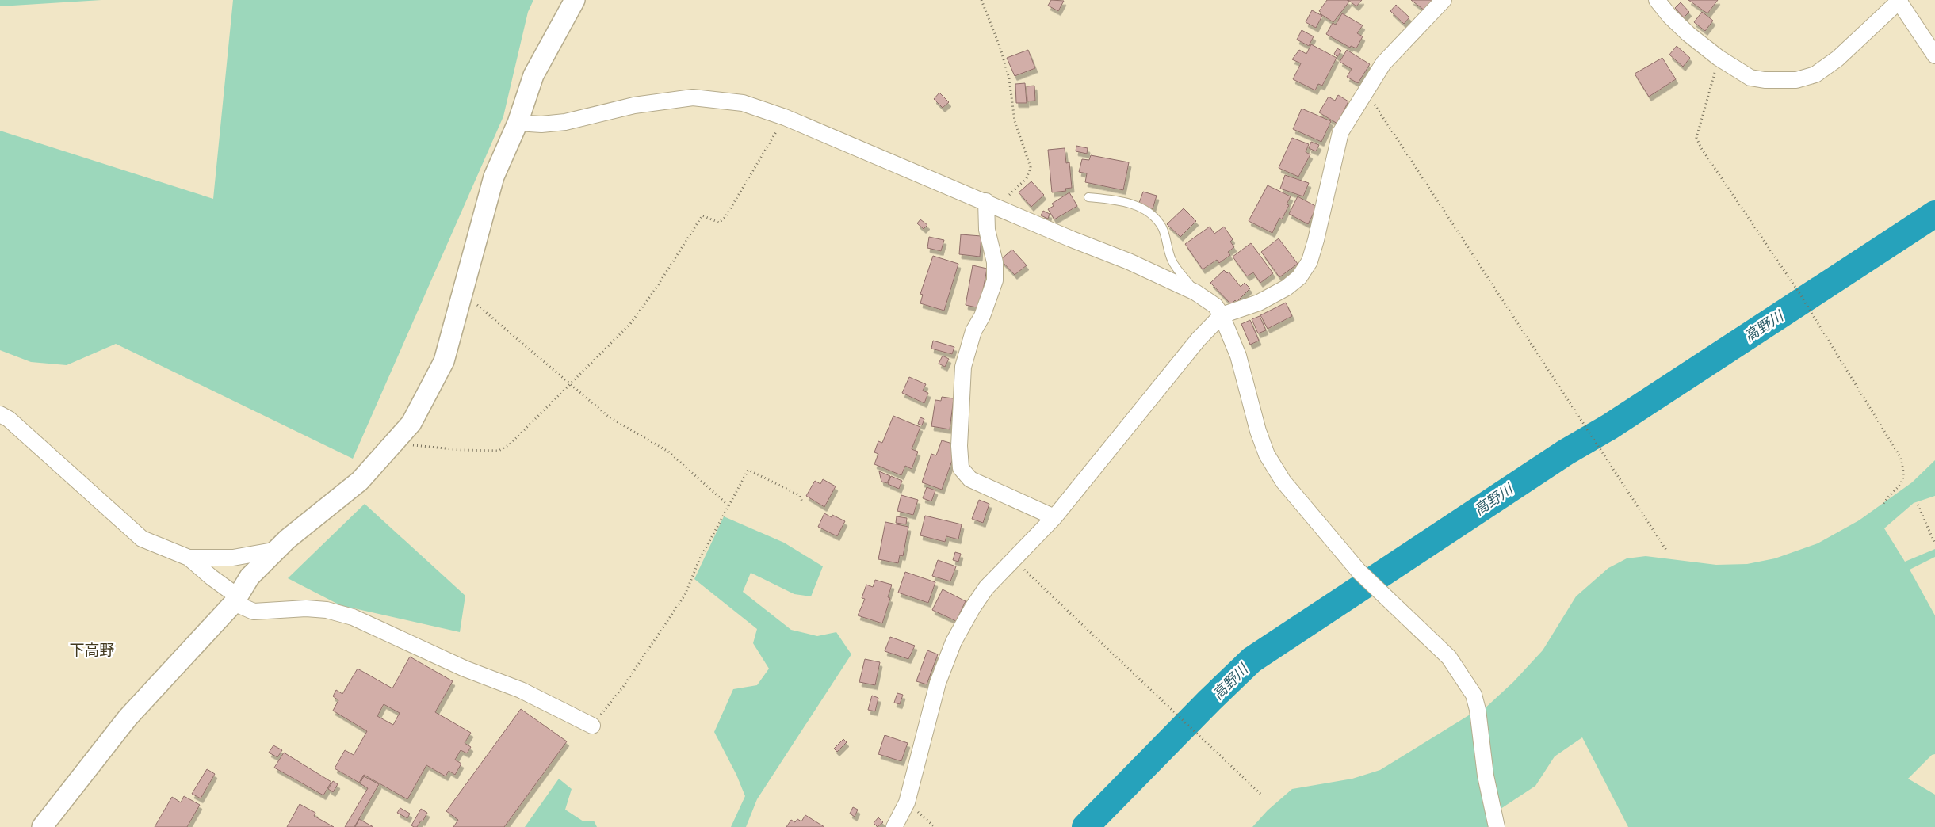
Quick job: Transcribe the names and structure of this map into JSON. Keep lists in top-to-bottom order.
{
  "districts": ["下高野"],
  "water": ["高野川"]
}
